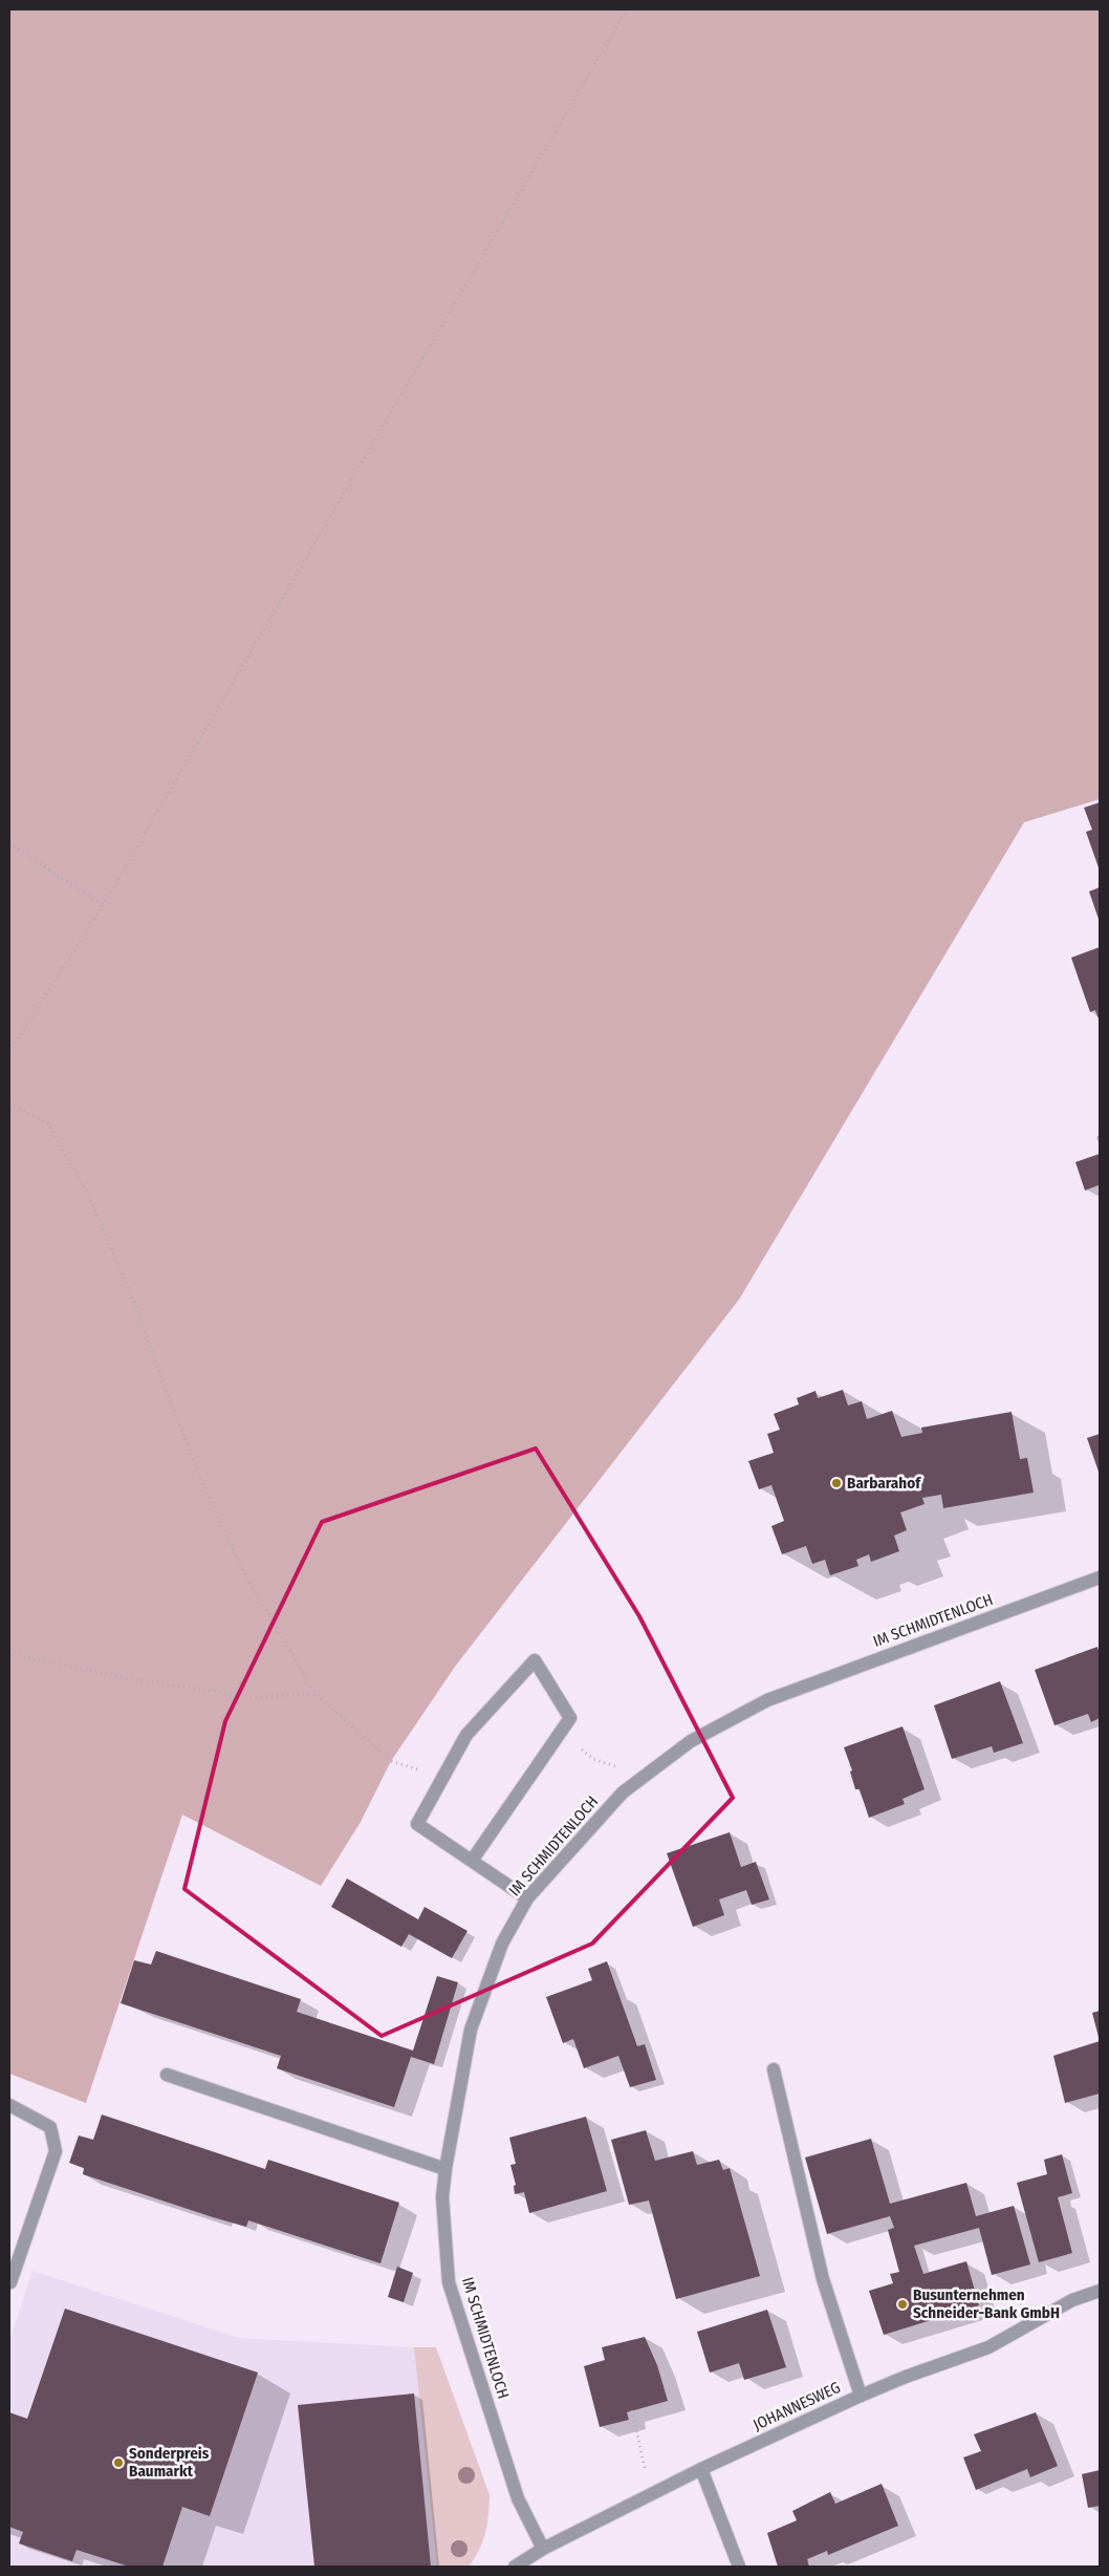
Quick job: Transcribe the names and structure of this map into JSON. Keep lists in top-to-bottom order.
{
  "streets": {
    "street": ["IM SCHMIDTENLOCH", "JOHANNESWEG"]
  },
  "crossings": [
    ["IM SCHMIDTENLOCH", "JOHANNESWEG"]
  ],
  "places": ["Barbarahof", "Busunternehmen Schneider-Bank GmbH", "Sonderpreis Baumarkt"]
}
